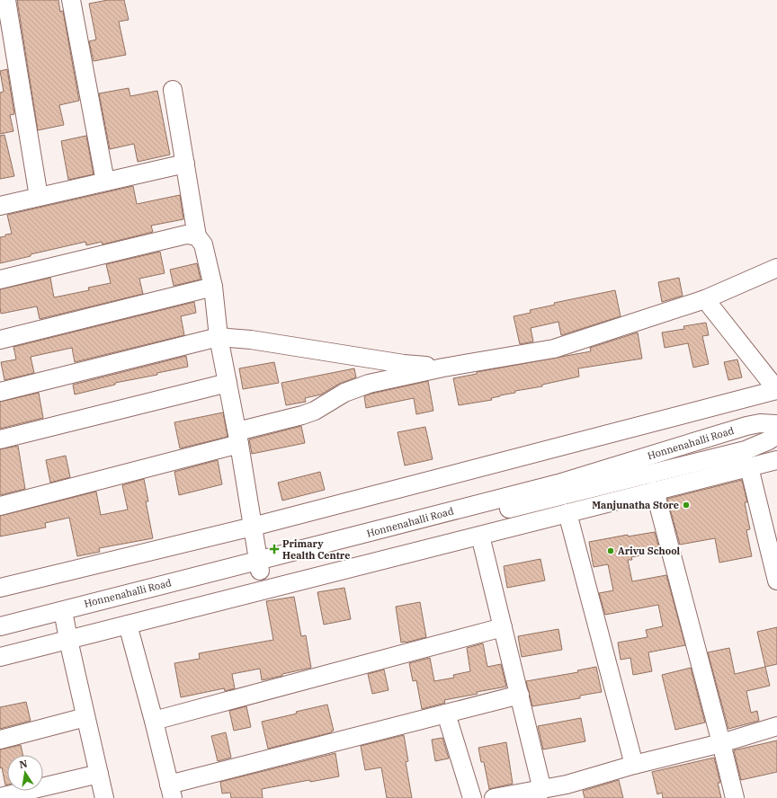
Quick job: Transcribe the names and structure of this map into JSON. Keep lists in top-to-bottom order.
{
  "streets": {
    "street": ["Honnenahalli Road"]
  },
  "places": {
    "other": ["Manjunatha Store", "Arivu School"],
    "health": ["Primary Health Centre"]
  },
  "north": "top"
}
